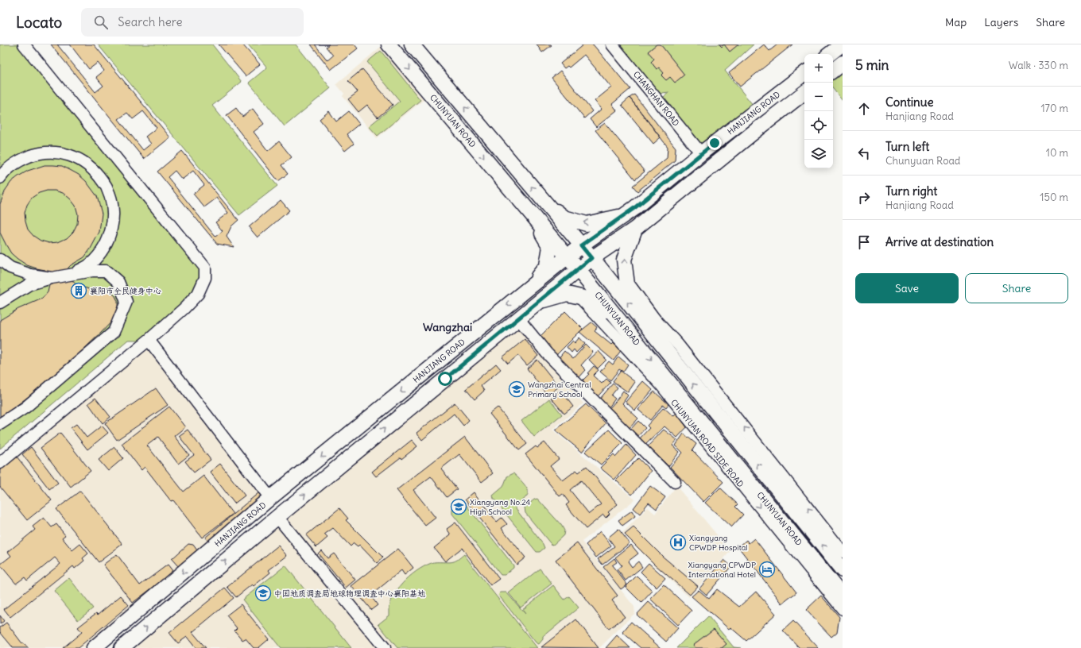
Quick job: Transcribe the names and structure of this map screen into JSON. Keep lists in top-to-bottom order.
{
  "streets": {
    "main road": ["HANJIANG ROAD", "CHUNYUAN ROAD"],
    "street": ["CHANGHAN ROAD", "CHUNYUAN ROAD SIDE ROAD"]
  },
  "crossings": [
    ["CHANGHAN ROAD", "HANJIANG ROAD"],
    ["HANJIANG ROAD", "CHUNYUAN ROAD"],
    ["CHUNYUAN ROAD", "CHUNYUAN ROAD SIDE ROAD"]
  ],
  "districts": ["Wangzhai"],
  "places": {
    "building": ["襄阳市全民健身中心"],
    "school or university": ["Wangzhai Central Primary School", "Xiangyang No.24 High School", "中国地质调查局地球物理调查中心襄阳基地"],
    "hospital": ["Xiangyang CPWDP Hospital"],
    "hotel": ["Xiangyang CPWDP International Hotel"]
  },
  "page": {
    "header": "Locato",
    "search": "Search here",
    "nav": ["Map", "Layers", "Share"],
    "heading": ["5 min", "Walk · 330 m"],
    "map_buttons": ["+", "−"],
    "list": [
      ["Continue", "Hanjiang Road", "170 m"],
      ["Turn left", "Chunyuan Road", "10 m"],
      ["Turn right", "Hanjiang Road", "150 m"],
      "Arrive at destination"
    ],
    "buttons": ["Save", "Share"]
  }
}
